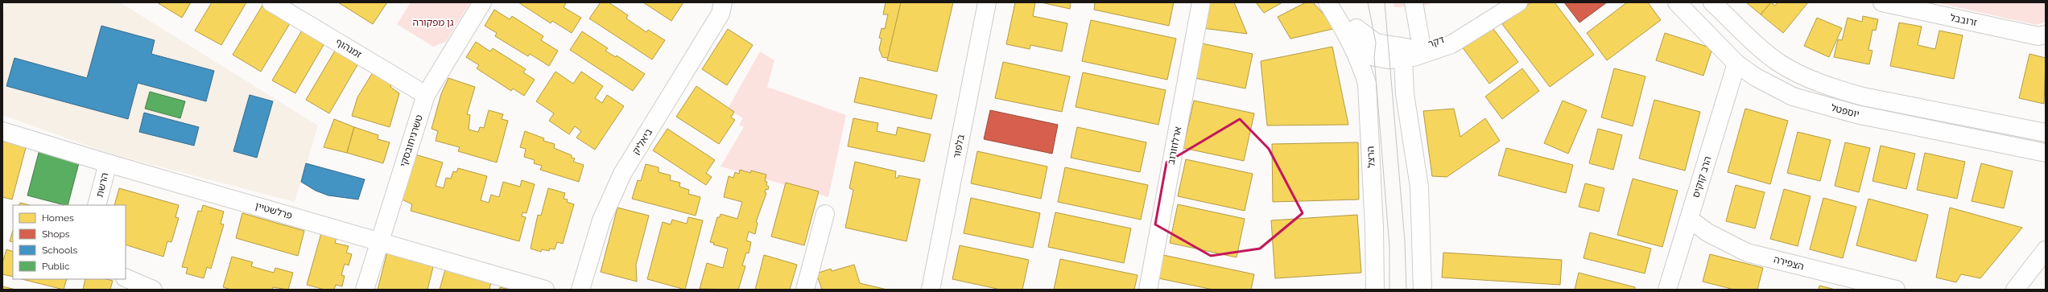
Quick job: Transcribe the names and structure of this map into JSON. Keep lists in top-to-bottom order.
{
  "streets": {
    "street": [
      "זרובבל",
      "דקר",
      "זמנהוף",
      "יוספטל",
      "טשרניחובסקי",
      "ביאליק",
      "ארלוזורוב",
      "בלפור",
      "הרצל",
      "הרב קוקיס",
      "הרשת",
      "פרלשטיין",
      "הצפירה"
    ]
  },
  "crossings": [
    ["דקר", "הרצל"],
    ["זמנהוף", "טשרניחובסקי"],
    ["יוספטל", "הרב קוקיס"],
    ["טשרניחובסקי", "פרלשטיין"],
    ["הרב קוקיס", "הצפירה"],
    ["הרשת", "פרלשטיין"]
  ],
  "parks": ["גן מפקורה"],
  "legend": [
    "Homes",
    "Shops",
    "Schools",
    "Public"
  ]
}
